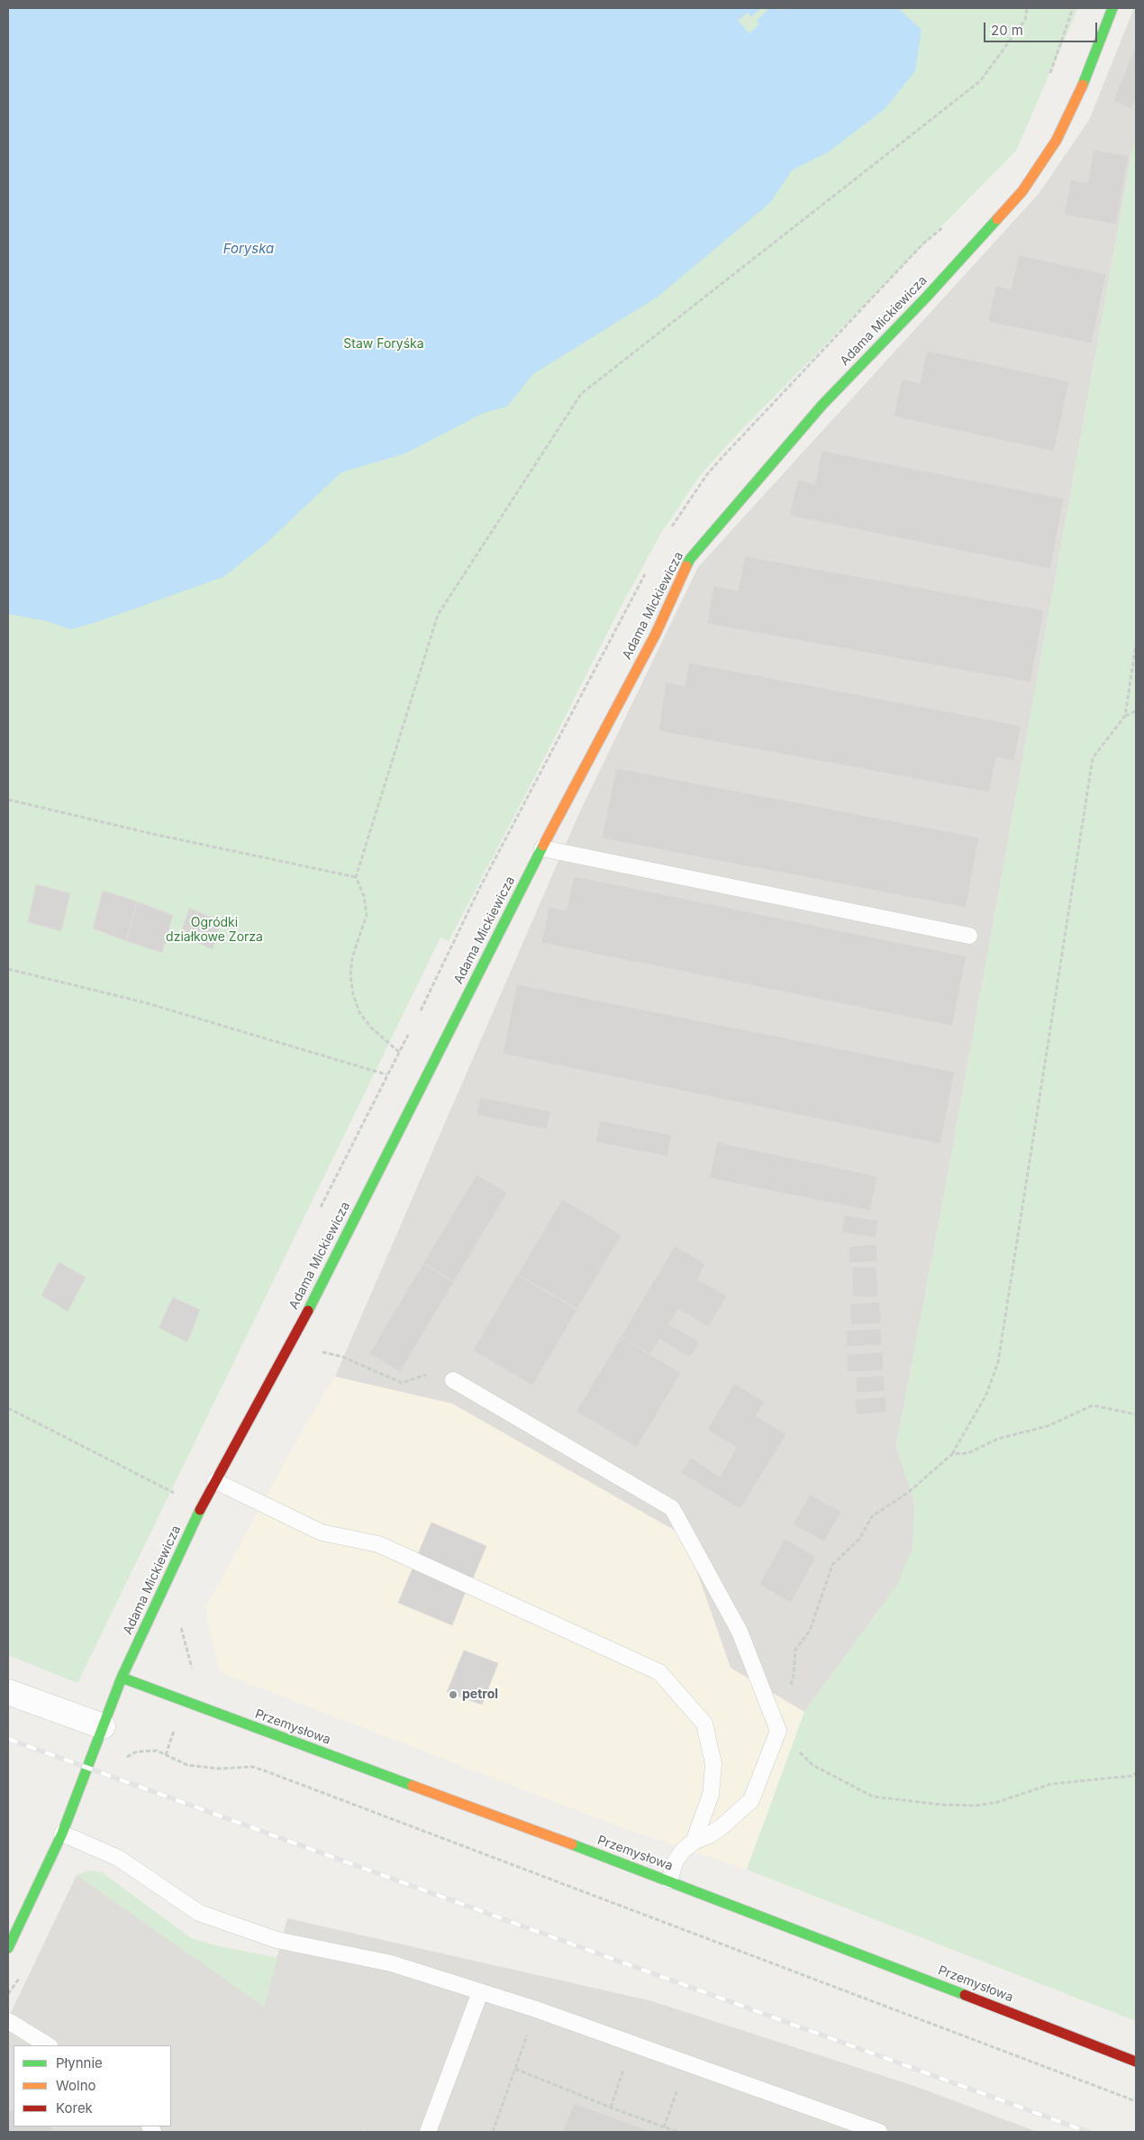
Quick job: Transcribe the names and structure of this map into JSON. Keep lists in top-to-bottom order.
{
  "streets": {
    "street": ["Adama Mickiewicza", "Przemysłowa"]
  },
  "crossings": [
    ["Adama Mickiewicza", "Przemysłowa"]
  ],
  "water": ["Foryska"],
  "parks": ["Staw Foryśka", "Ogródki działkowe Zorza"],
  "places": ["petrol"],
  "legend": ["Płynnie", "Wolno", "Korek"],
  "scale_bar": "20 m"
}
